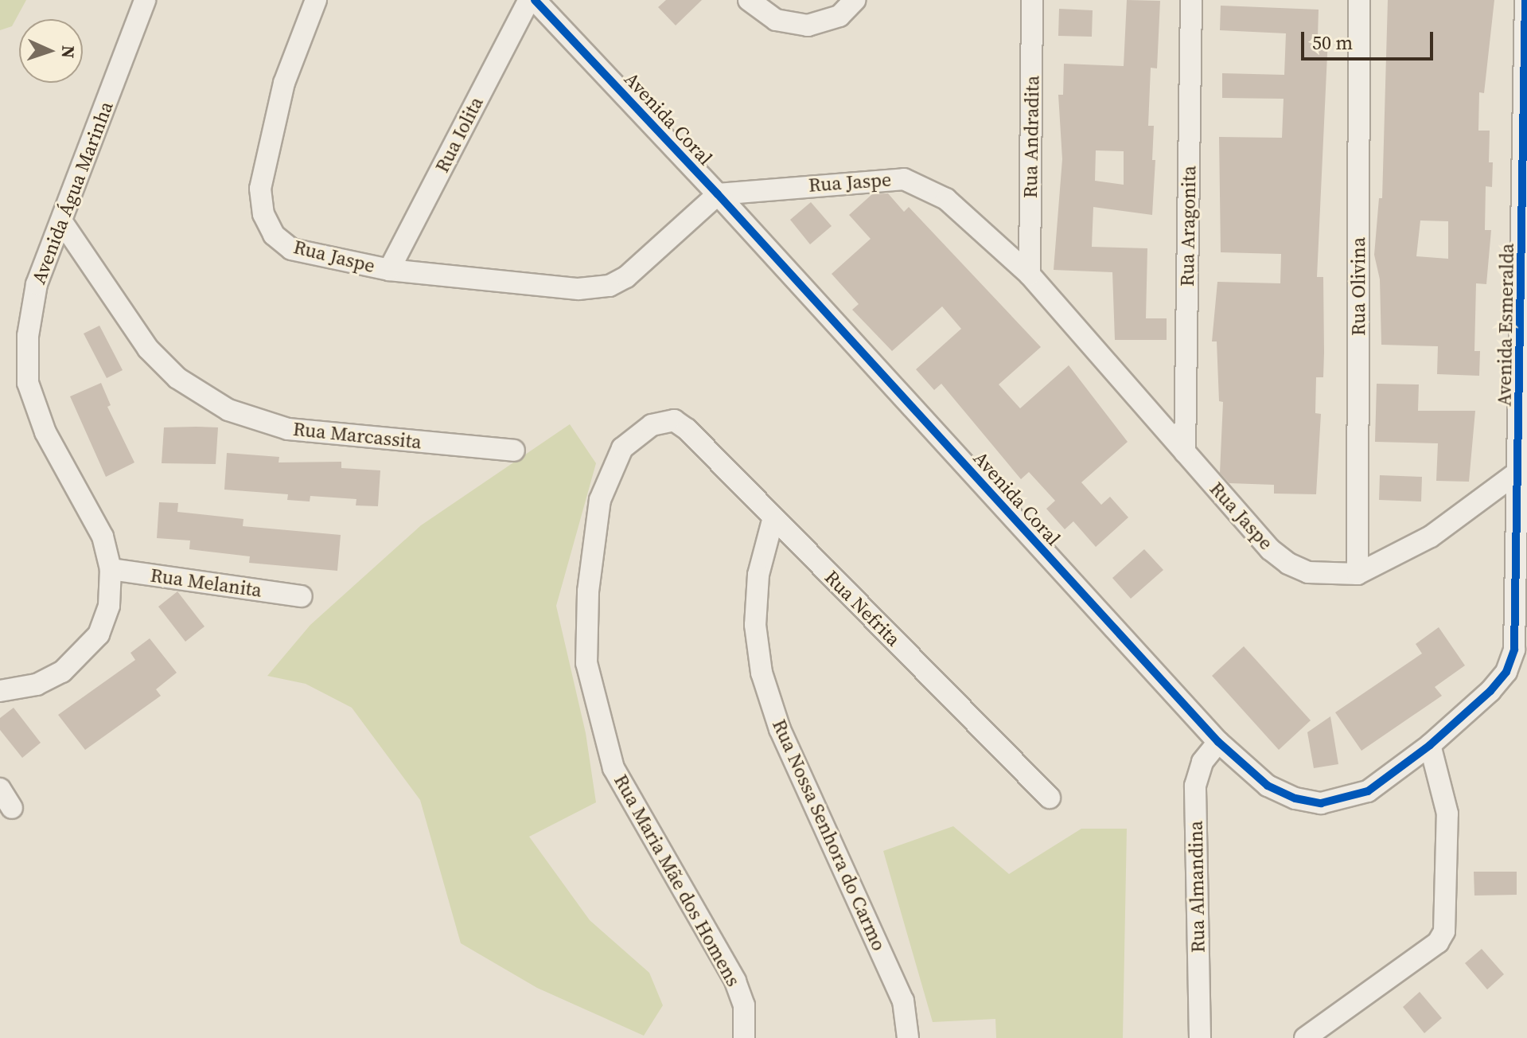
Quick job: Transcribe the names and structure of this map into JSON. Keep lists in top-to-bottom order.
{
  "streets": {
    "street": [
      "Avenida Coral",
      "Rua Iolita",
      "Rua Andradita",
      "Rua Jaspe",
      "Avenida Água Marinha",
      "Rua Aragonita",
      "Rua Olivina",
      "Avenida Esmeralda",
      "Rua Marcassita",
      "Rua Melanita",
      "Rua Nefrita",
      "Rua Nossa Senhora do Carmo",
      "Rua Maria Mãe dos Homens",
      "Rua Almandina"
    ]
  },
  "crossings": [
    ["Avenida Coral", "Rua Jaspe"],
    ["Avenida Coral", "Avenida Esmeralda"],
    ["Avenida Coral", "Rua Almandina"],
    ["Rua Iolita", "Rua Jaspe"],
    ["Rua Andradita", "Rua Jaspe"],
    ["Rua Jaspe", "Rua Aragonita"],
    ["Rua Jaspe", "Rua Olivina"],
    ["Rua Jaspe", "Avenida Esmeralda"],
    ["Avenida Água Marinha", "Rua Marcassita"],
    ["Avenida Água Marinha", "Rua Melanita"],
    ["Rua Nefrita", "Rua Nossa Senhora do Carmo"],
    ["Rua Nefrita", "Rua Maria Mãe dos Homens"]
  ],
  "scale_bar": "50 m",
  "north": "right"
}
